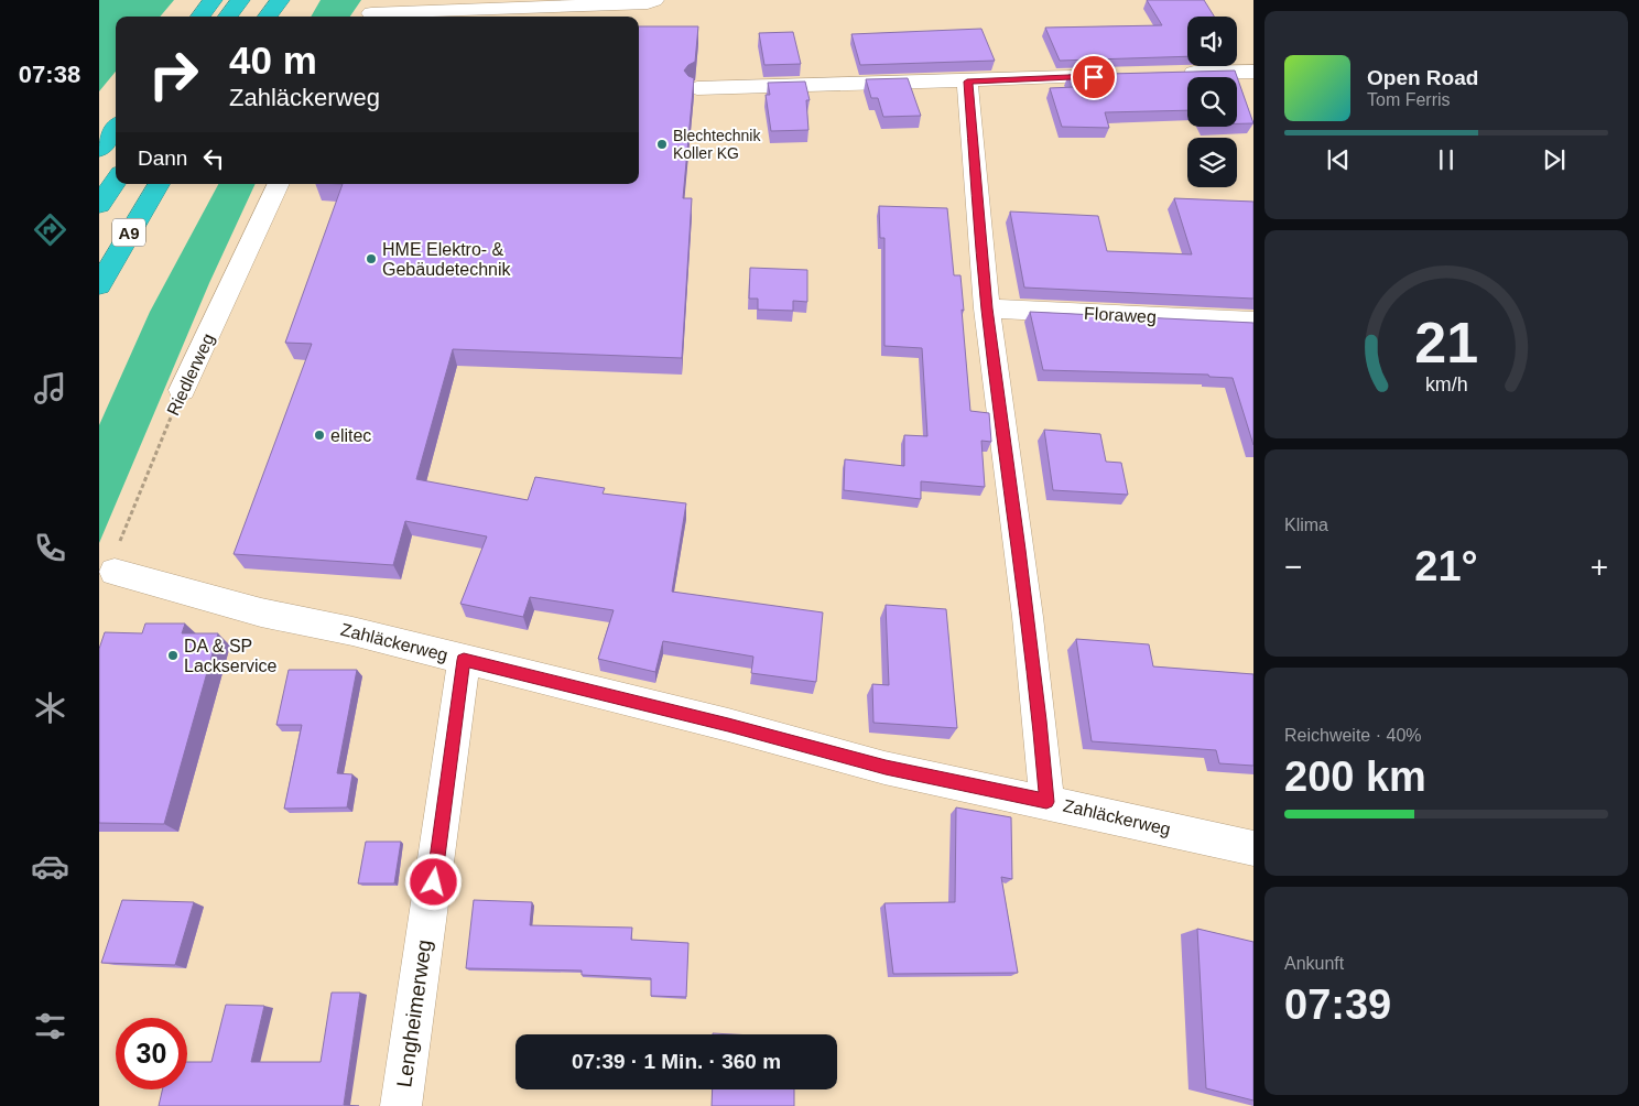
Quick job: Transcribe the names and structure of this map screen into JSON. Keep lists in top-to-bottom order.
{
  "streets": {
    "highway": ["A9"],
    "street": [
      "Floraweg",
      "Riedlerweg",
      "Zahläckerweg",
      "Lengheimerweg"
    ]
  },
  "crossings": [
    ["Riedlerweg", "Zahläckerweg"],
    ["Zahläckerweg", "Lengheimerweg"]
  ],
  "places": [
    "Blechtechnik Koller KG",
    "HME Elektro- & Gebäudetechnik",
    "elitec",
    "DA & SP Lackservice"
  ],
  "page": {
    "tabs": "07:38",
    "turn": ["40 m", "Zahläckerweg"],
    "song": ["Open Road", "Tom Ferris"],
    "then": "Dann",
    "tile": [
      "Klima",
      ["Reichweite · 40%", "200 km"],
      ["Ankunft", "07:39"]
    ],
    "heat": ["−", "21°", "+"],
    "limit": "30",
    "trip": "07:39 · 1 Min. · 360 m",
    "gauge": ["21", "km/h"]
  }
}
